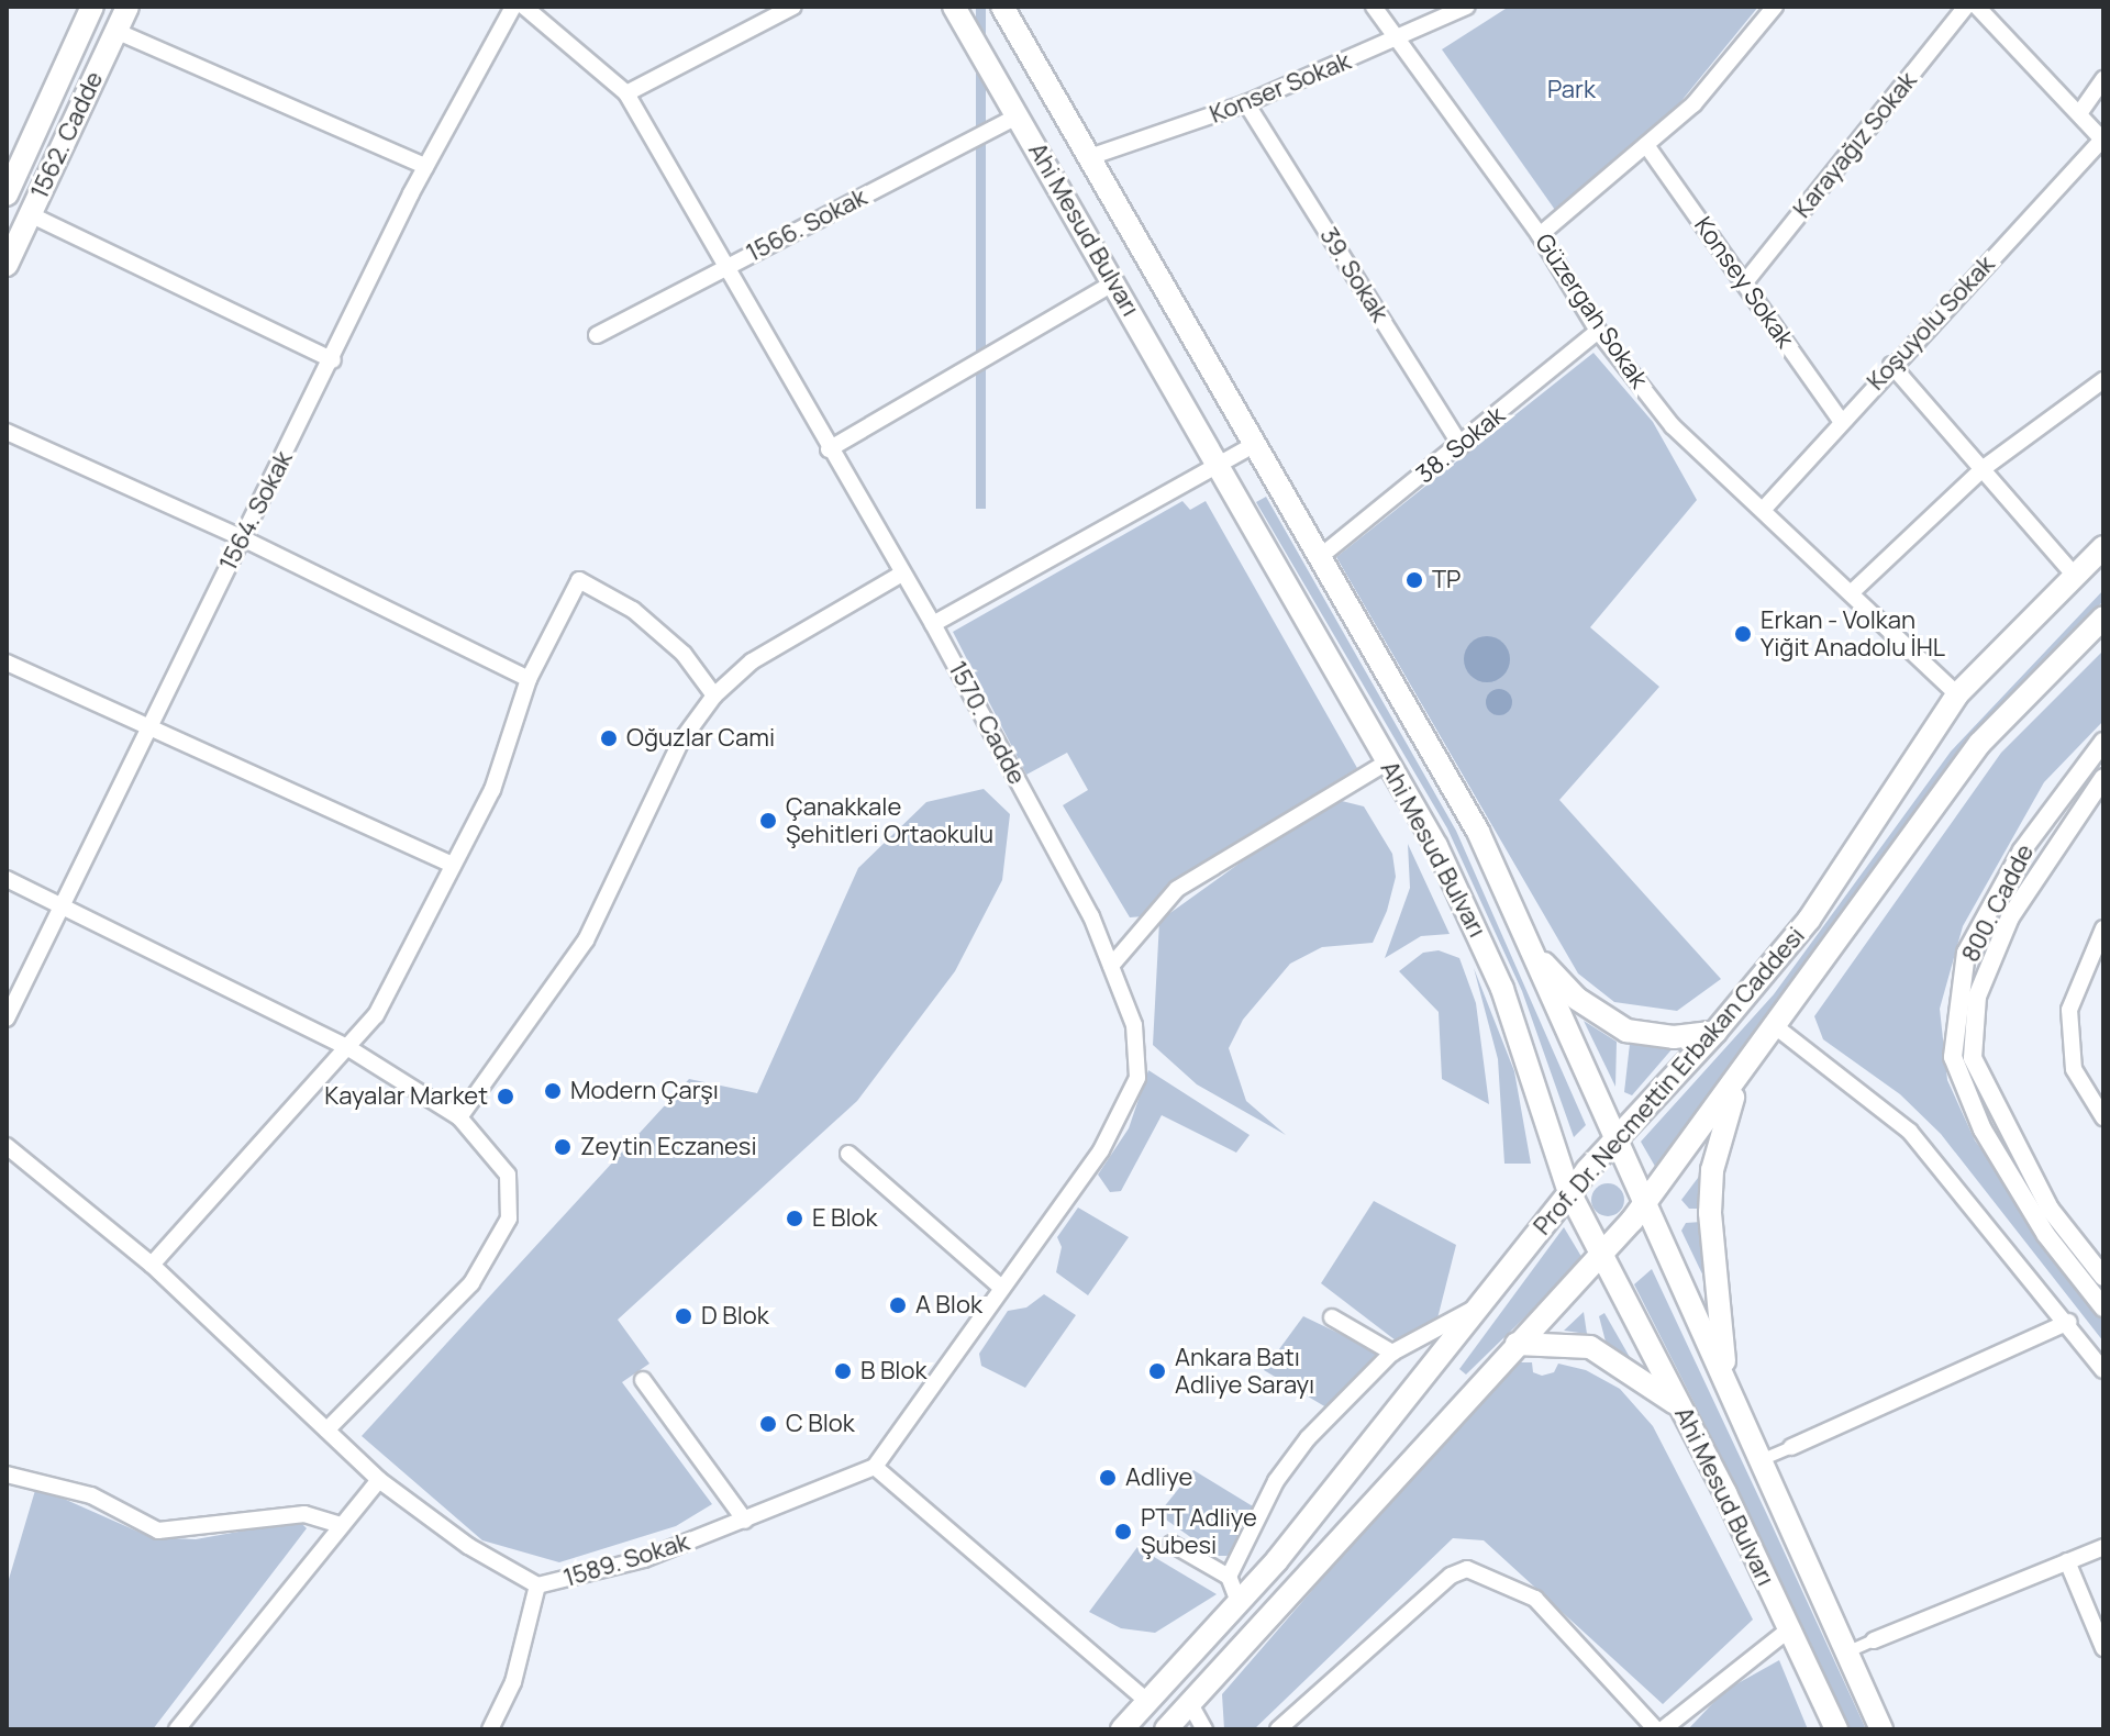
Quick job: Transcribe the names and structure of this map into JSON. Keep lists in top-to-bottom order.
{
  "streets": {
    "main road": ["1562. Cadde", "Ahi Mesud Bulvarı", "Prof. Dr. Necmettin Erbakan Caddesi"],
    "street": [
      "Konser Sokak",
      "Karayağız Sokak",
      "1566. Sokak",
      "39. Sokak",
      "Konsey Sokak",
      "Güzergah Sokak",
      "Koşuyolu Sokak",
      "38. Sokak",
      "1564. Sokak",
      "1570. Cadde",
      "800. Cadde",
      "1589. Sokak"
    ]
  },
  "crossings": [
    ["Konser Sokak", "Ahi Mesud Bulvarı"],
    ["Konser Sokak", "39. Sokak"],
    ["Konser Sokak", "Güzergah Sokak"],
    ["Karayağız Sokak", "Konsey Sokak"],
    ["1566. Sokak", "Ahi Mesud Bulvarı"],
    ["1566. Sokak", "1570. Cadde"],
    ["Ahi Mesud Bulvarı", "38. Sokak"],
    ["Ahi Mesud Bulvarı", "Prof. Dr. Necmettin Erbakan Caddesi"],
    ["39. Sokak", "38. Sokak"],
    ["Konsey Sokak", "Koşuyolu Sokak"],
    ["Güzergah Sokak", "Koşuyolu Sokak"],
    ["Güzergah Sokak", "38. Sokak"],
    ["Güzergah Sokak", "Prof. Dr. Necmettin Erbakan Caddesi"],
    ["1570. Cadde", "1589. Sokak"]
  ],
  "parks": ["Park"],
  "places": [
    "TP",
    "Erkan - Volkan Yiğit Anadolu İHL",
    "Oğuzlar Cami",
    "Çanakkale Şehitleri Ortaokulu",
    "Modern Çarşı",
    "Kayalar Market",
    "Zeytin Eczanesi",
    "E Blok",
    "A Blok",
    "D Blok",
    "B Blok",
    "Ankara Batı Adliye Sarayı",
    "C Blok",
    "Adliye",
    "PTT Adliye Şubesi"
  ]
}
